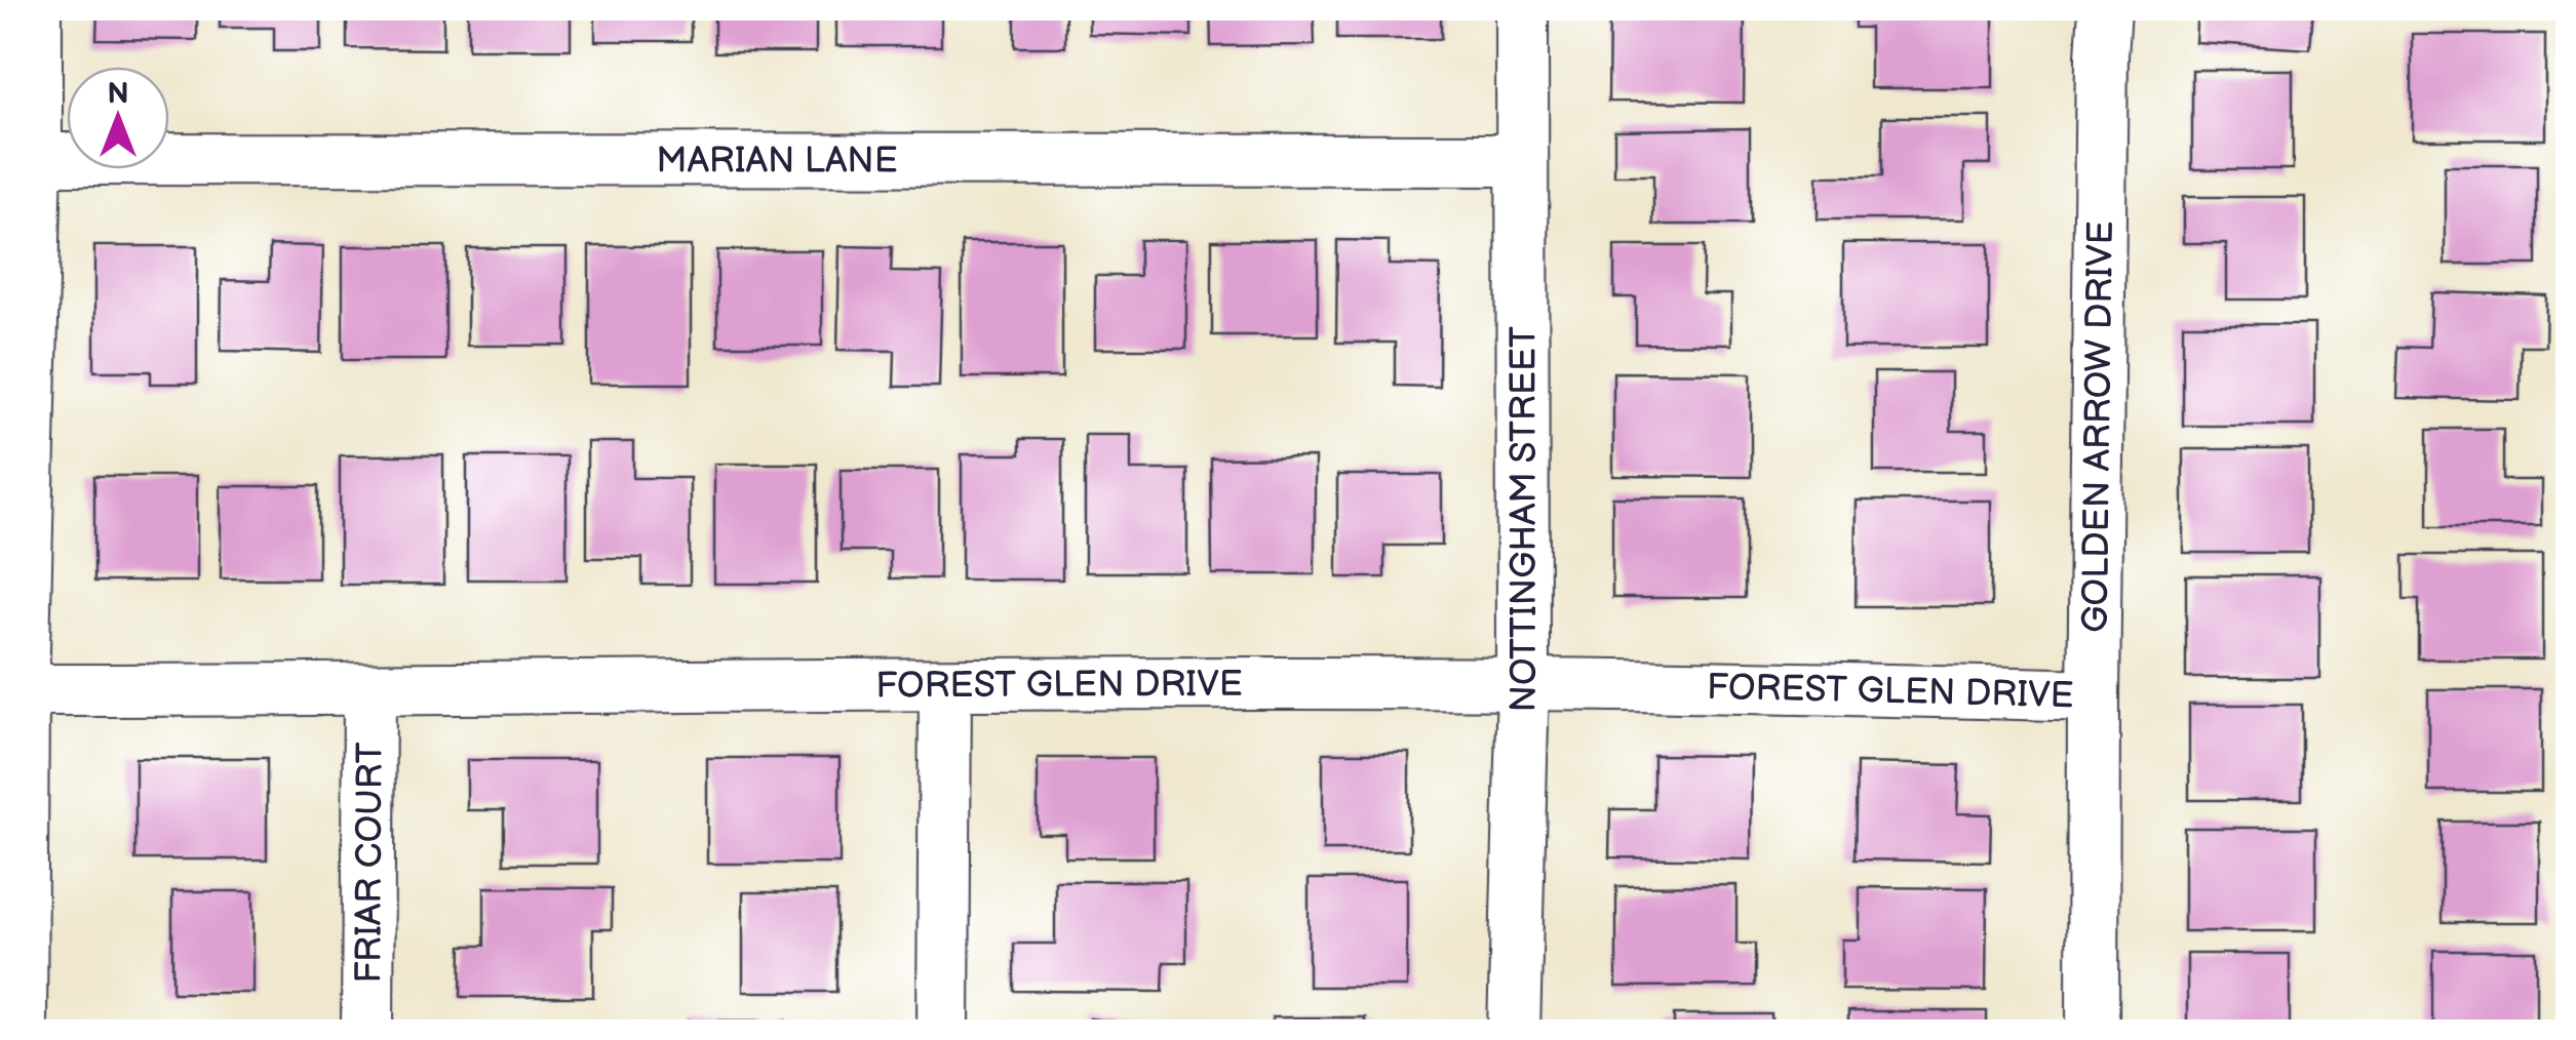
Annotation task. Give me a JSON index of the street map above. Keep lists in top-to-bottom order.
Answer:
{
  "streets": {
    "street": [
      "MARIAN LANE",
      "GOLDEN ARROW DRIVE",
      "NOTTINGHAM STREET",
      "FOREST GLEN DRIVE",
      "FRIAR COURT"
    ]
  },
  "crossings": [
    ["MARIAN LANE", "NOTTINGHAM STREET"],
    ["GOLDEN ARROW DRIVE", "FOREST GLEN DRIVE"],
    ["NOTTINGHAM STREET", "FOREST GLEN DRIVE"],
    ["FOREST GLEN DRIVE", "FRIAR COURT"]
  ],
  "north": "top"
}
